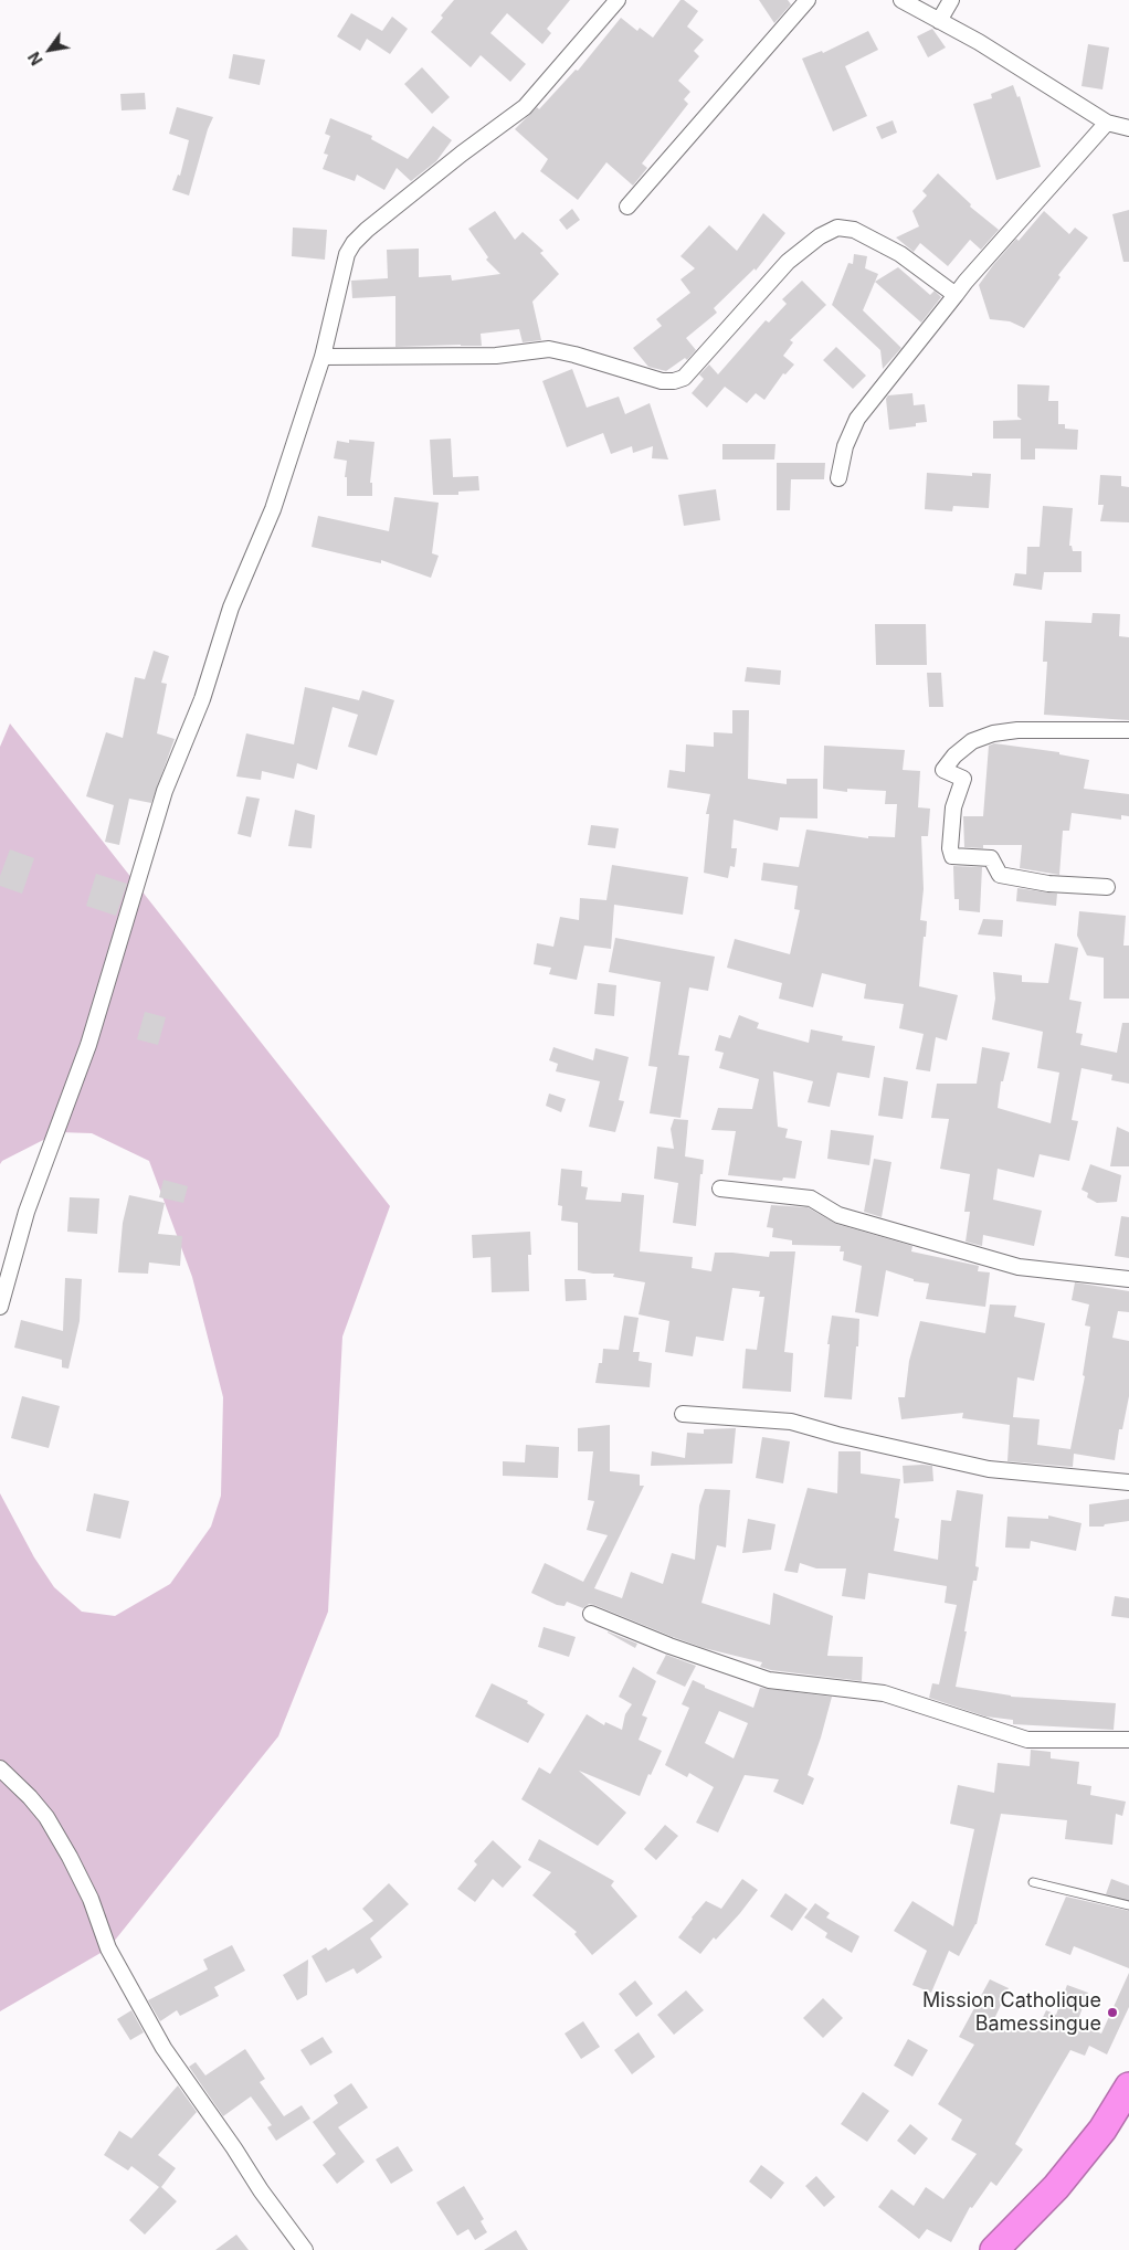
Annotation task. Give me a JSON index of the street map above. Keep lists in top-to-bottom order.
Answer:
{
  "places": ["Mission Catholique Bamessingue"],
  "north": "bottom left"
}
